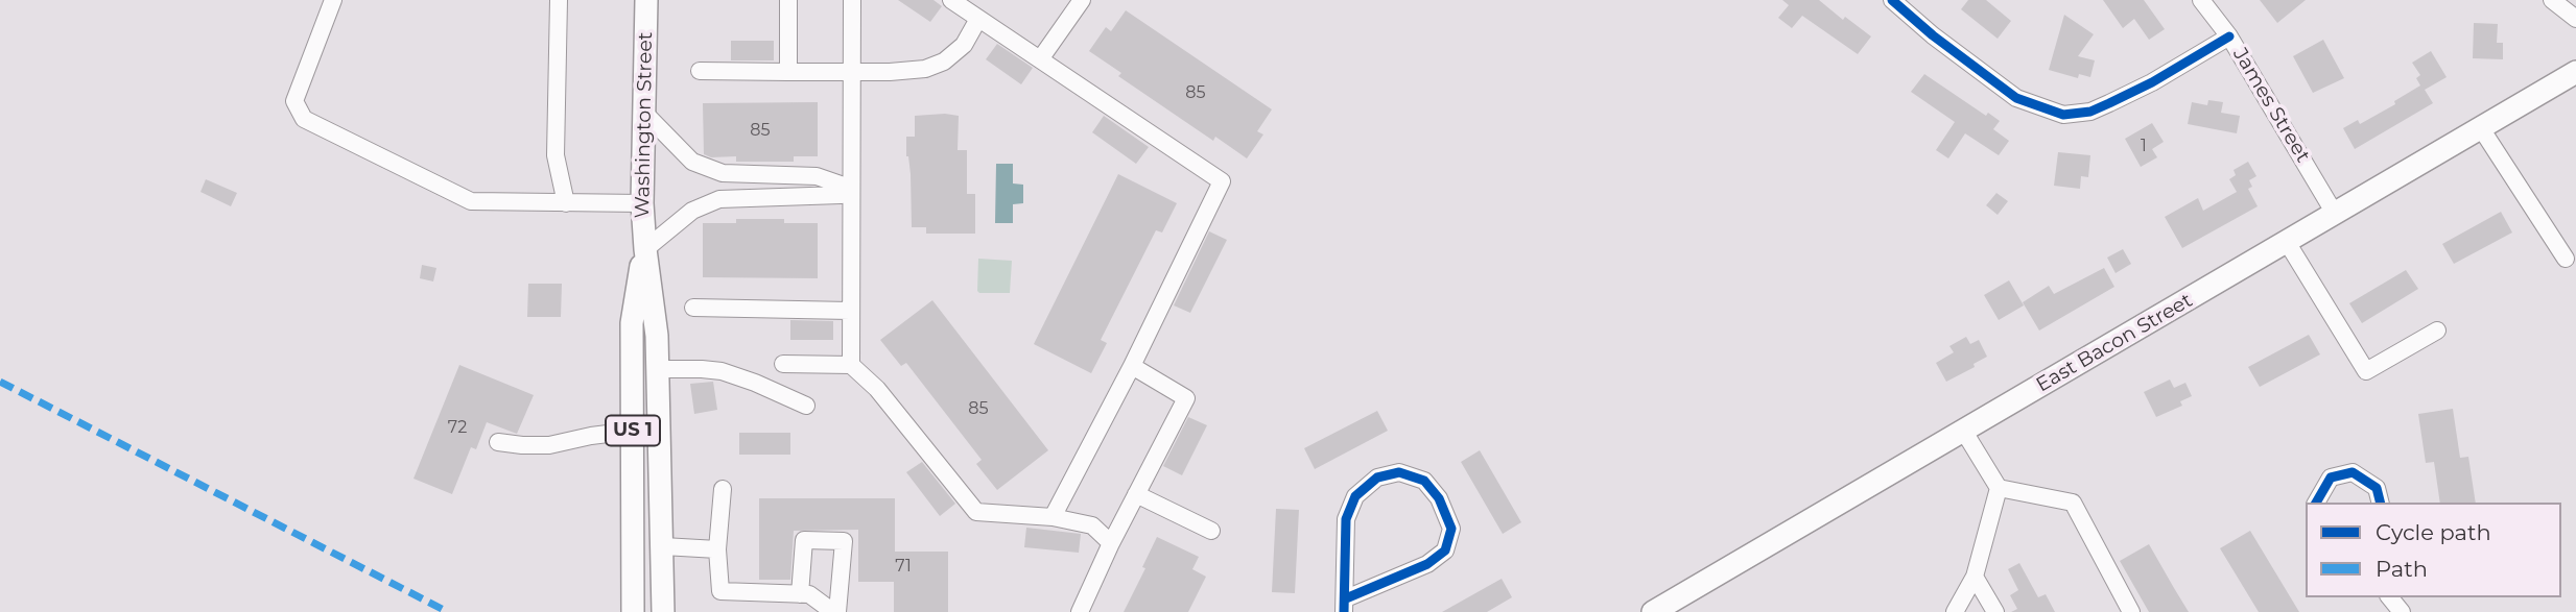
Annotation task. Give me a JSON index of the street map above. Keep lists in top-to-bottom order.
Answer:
{
  "streets": {
    "main road": ["Washington Street", "East Bacon Street", "US 1"],
    "street": ["James Street"]
  },
  "crossings": [
    ["James Street", "East Bacon Street"]
  ],
  "house_numbers": [
    "85",
    "85",
    "1",
    "85",
    "72",
    "71"
  ],
  "legend": ["Cycle path", "Path"]
}
